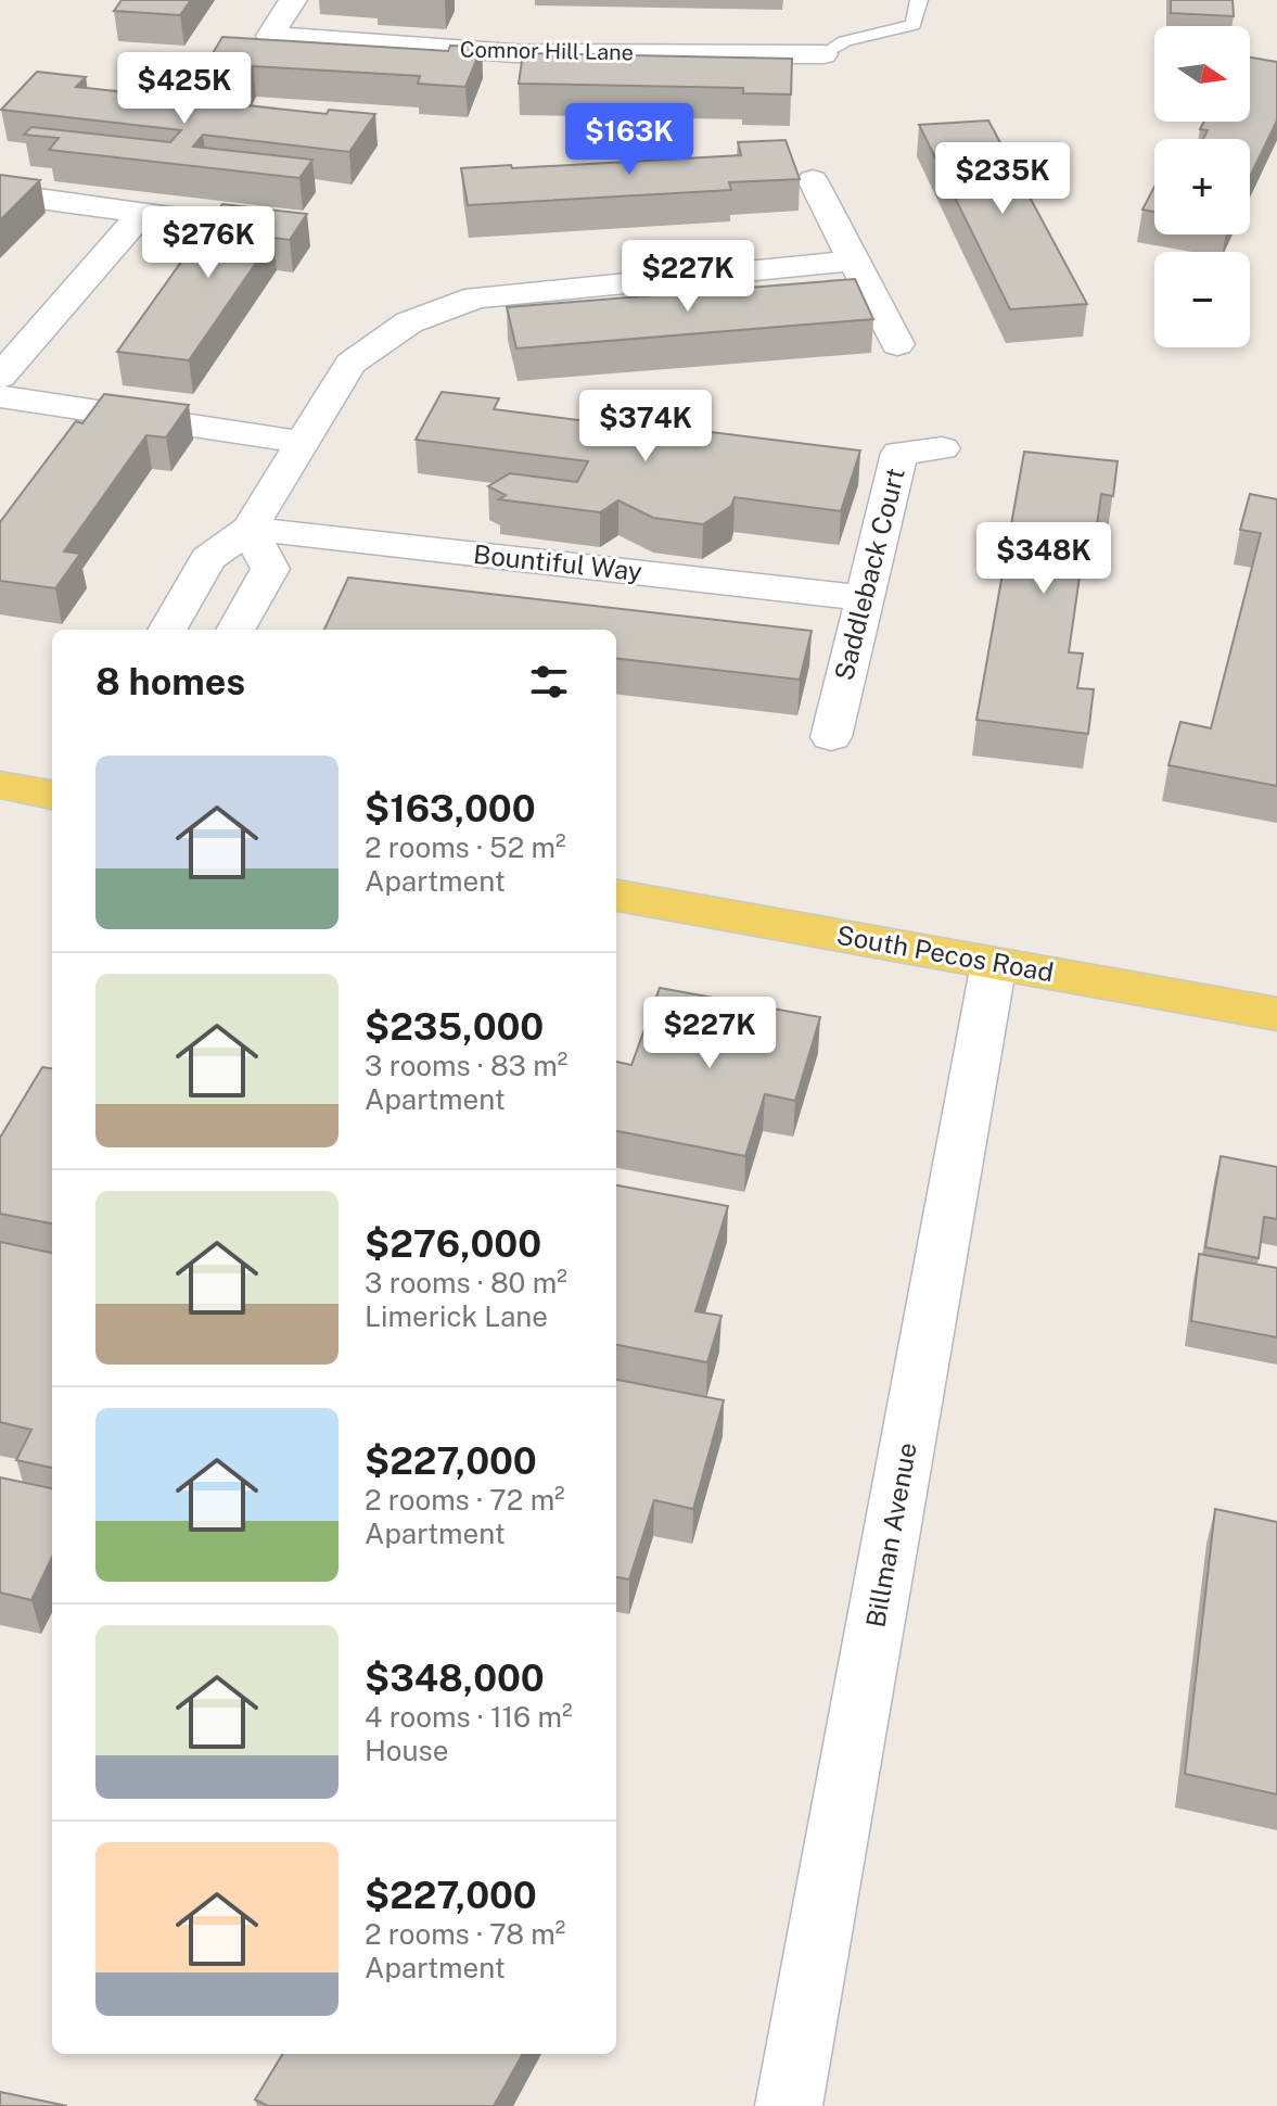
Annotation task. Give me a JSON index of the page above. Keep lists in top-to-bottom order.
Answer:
{
  "streets": {
    "main road": ["South Pecos Road"],
    "street": [
      "Comnor Hill Lane",
      "Bountiful Way",
      "Saddleback Court",
      "Billman Avenue"
    ]
  },
  "crossings": [
    ["Bountiful Way", "Saddleback Court"],
    ["South Pecos Road", "Billman Avenue"]
  ],
  "north": "right",
  "page": {
    "map_buttons": ["+", "−"],
    "price": [
      "$425K",
      "$163K",
      "$235K",
      "$276K",
      "$227K",
      "$374K",
      "$348K",
      "$227K"
    ],
    "heading": "8 homes",
    "list": [
      {
        "name": "$163,000",
        "note": "2 rooms · 52 m² · Apartment"
      },
      {
        "name": "$235,000",
        "note": "3 rooms · 83 m² · Apartment"
      },
      {
        "name": "$276,000",
        "note": "3 rooms · 80 m² · Limerick Lane"
      },
      {
        "name": "$227,000",
        "note": "2 rooms · 72 m² · Apartment"
      },
      {
        "name": "$348,000",
        "note": "4 rooms · 116 m² · House"
      },
      {
        "name": "$227,000",
        "note": "2 rooms · 78 m² · Apartment"
      }
    ]
  }
}
